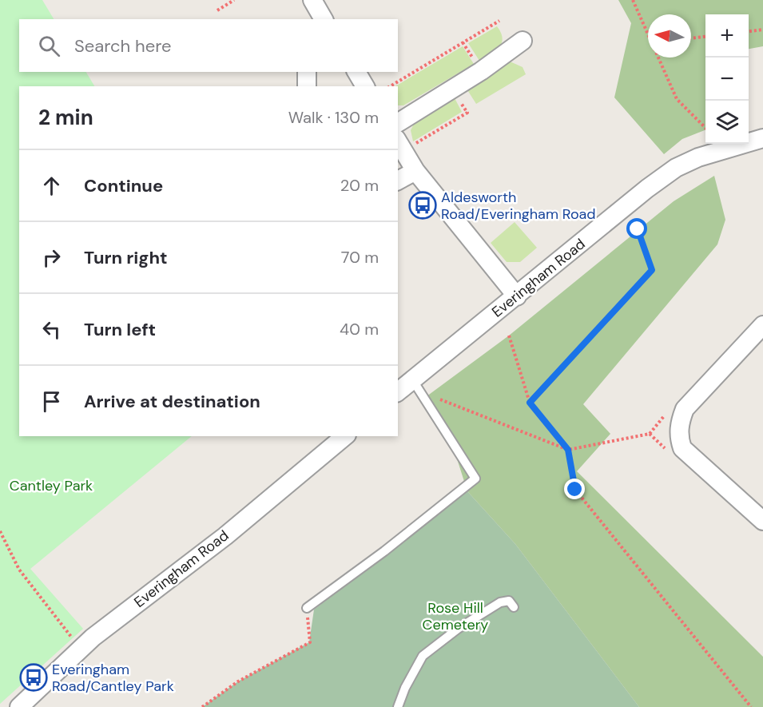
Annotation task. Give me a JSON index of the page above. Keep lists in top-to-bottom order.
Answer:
{
  "streets": {
    "street": ["Everingham Road"]
  },
  "parks": ["Cantley Park", "Rose Hill Cemetery"],
  "places": {
    "bus stop": ["Aldesworth Road/Everingham Road", "Everingham Road/Cantley Park"]
  },
  "north": "left",
  "page": {
    "map_buttons": ["+", "−"],
    "search": "Search here",
    "heading": ["2 min", "Walk · 130 m"],
    "list": [
      ["Continue", "20 m"],
      ["Turn right", "70 m"],
      ["Turn left", "40 m"],
      "Arrive at destination"
    ]
  }
}
